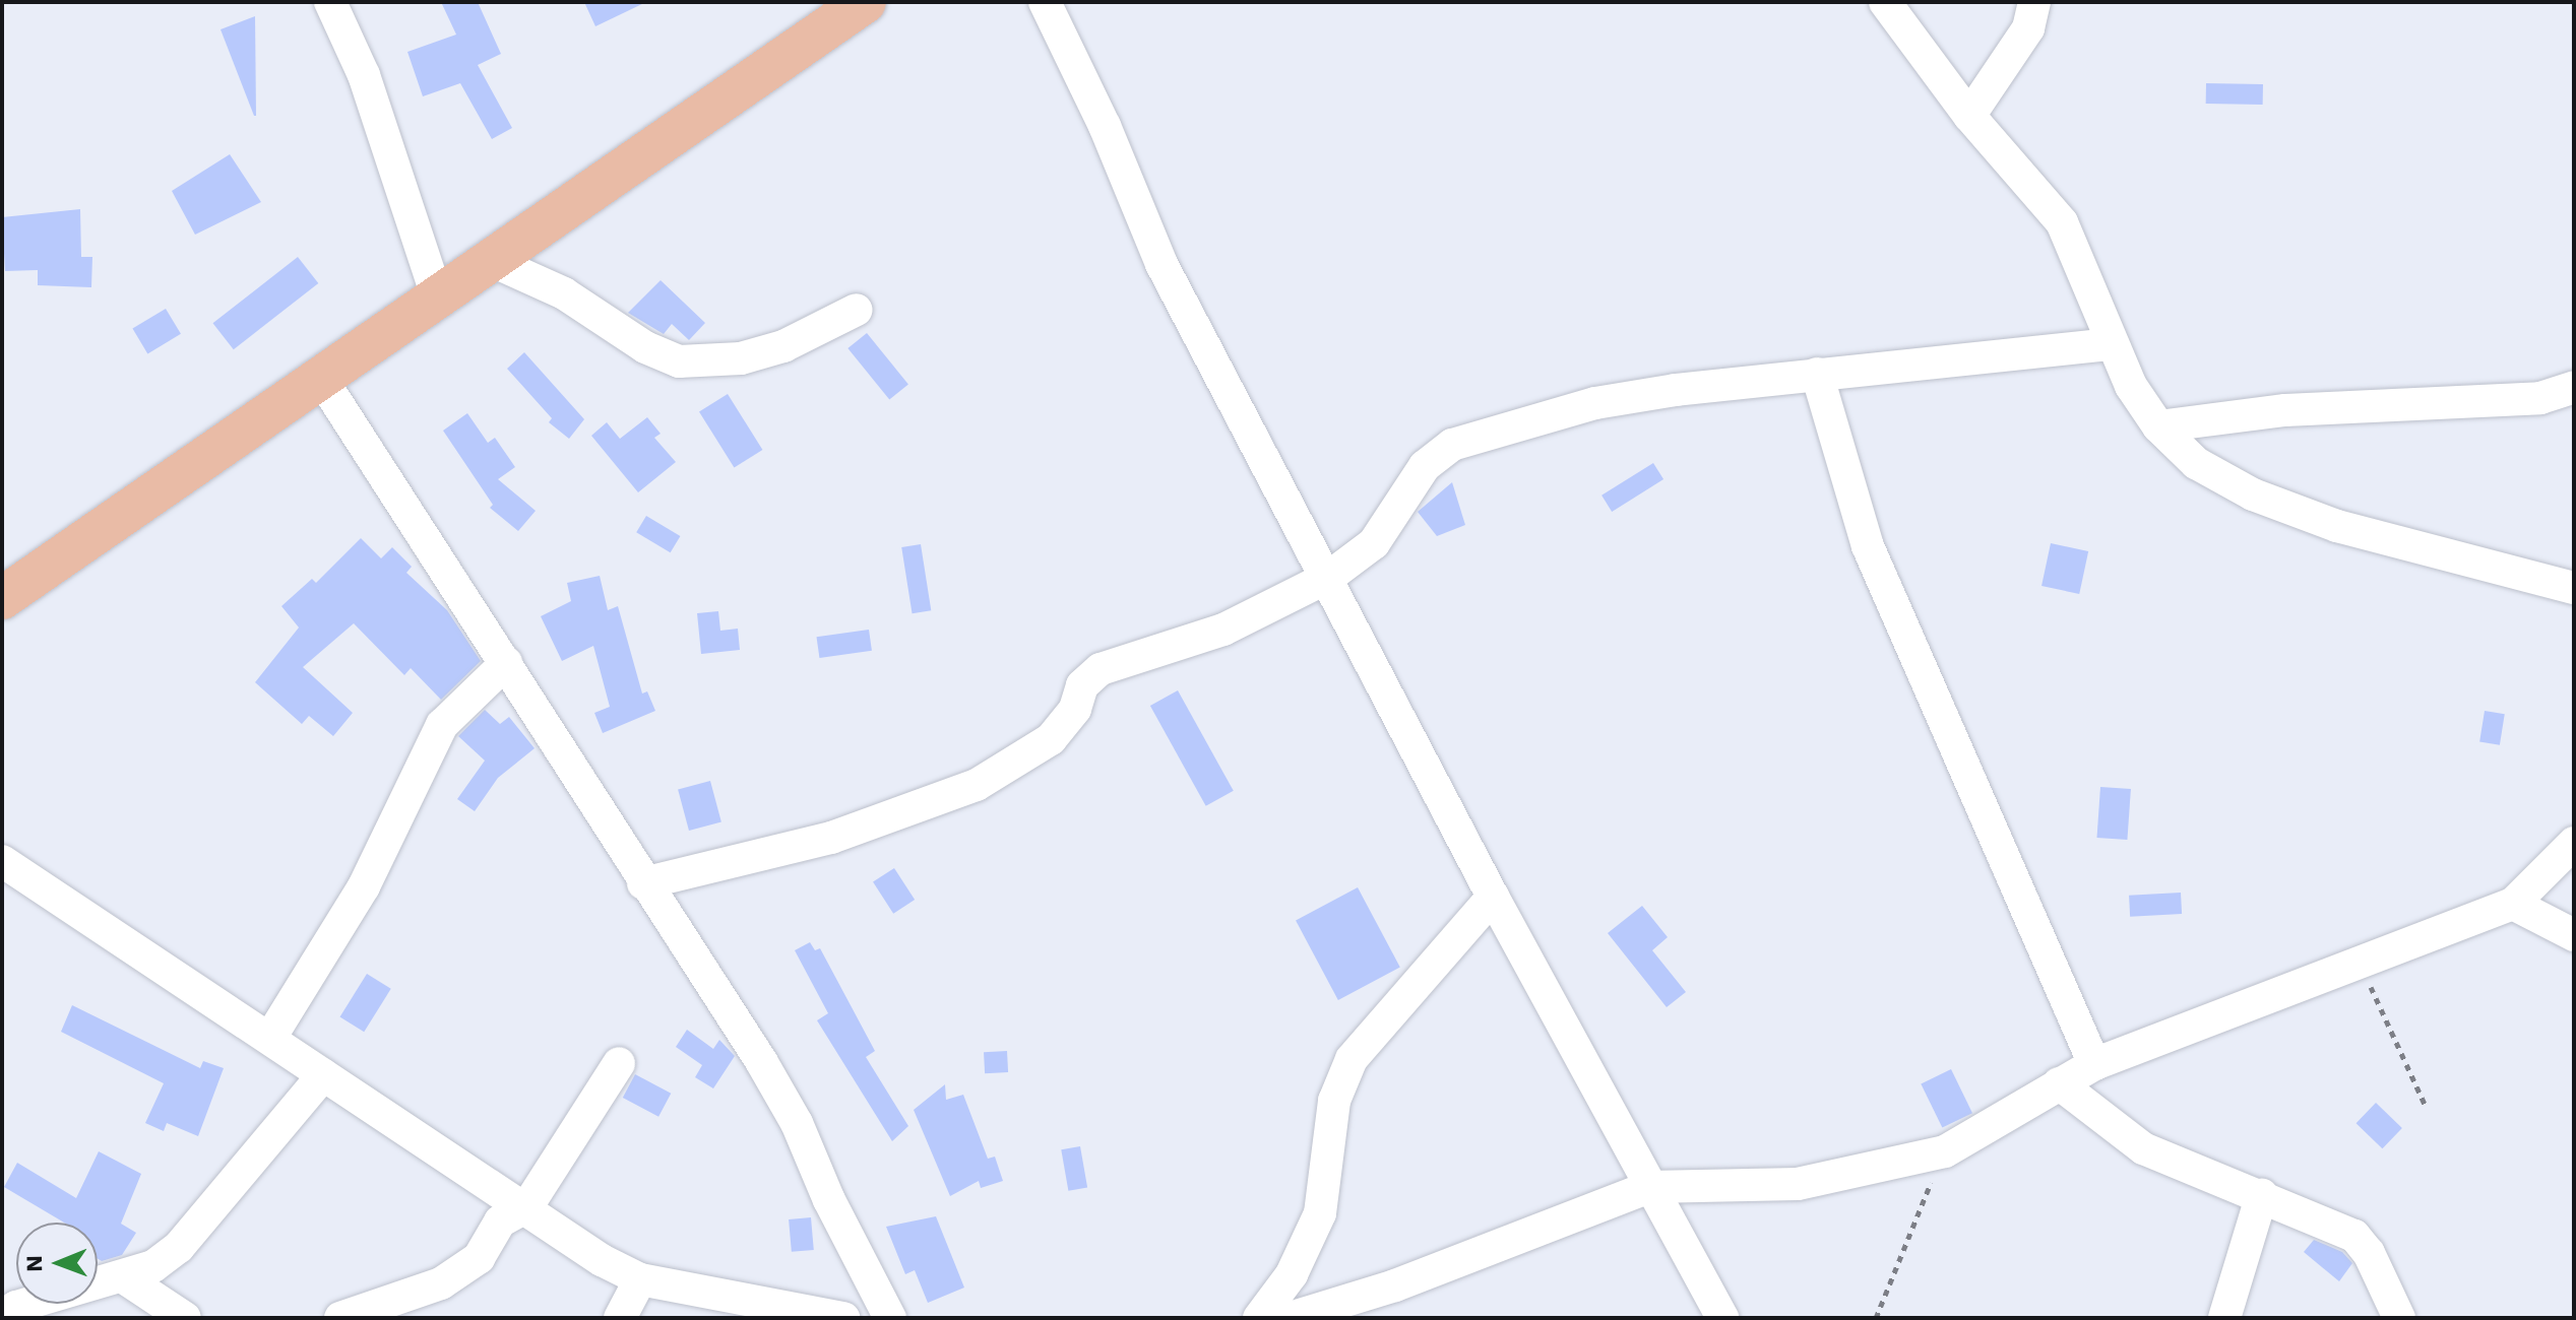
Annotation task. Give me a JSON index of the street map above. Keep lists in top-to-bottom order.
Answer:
{
  "north": "left"
}
